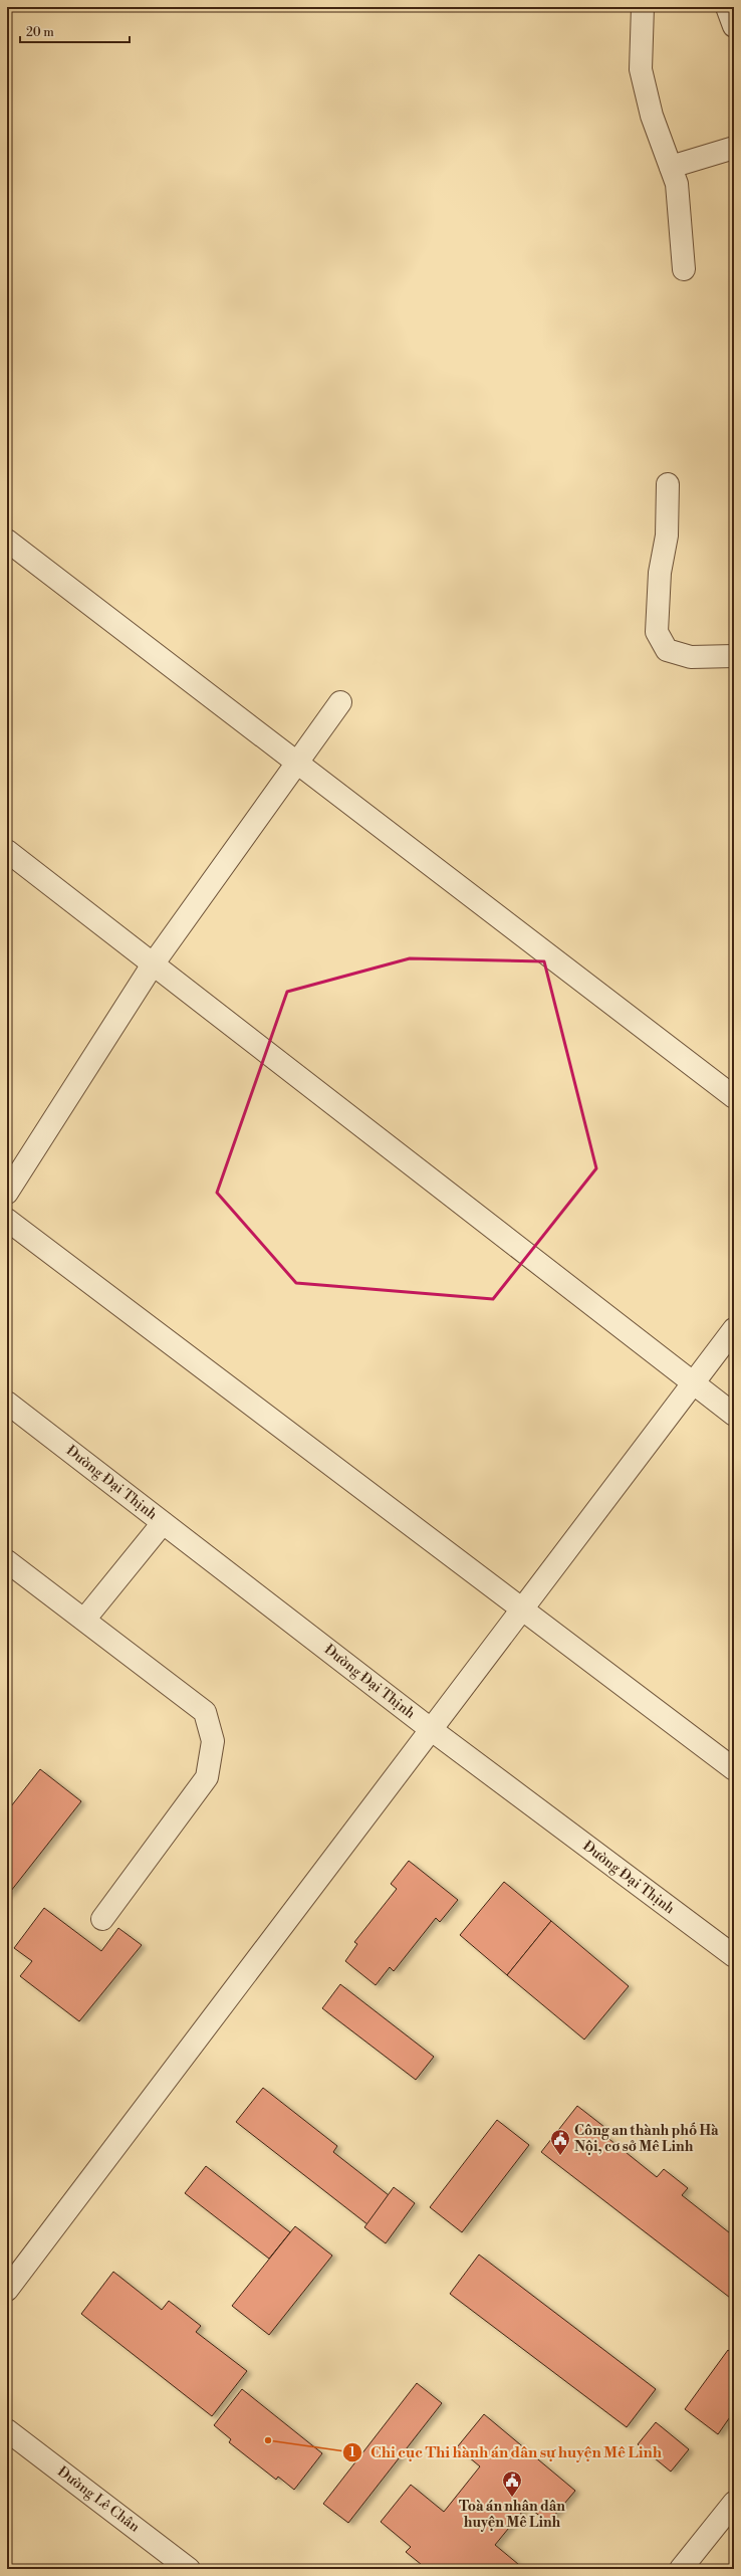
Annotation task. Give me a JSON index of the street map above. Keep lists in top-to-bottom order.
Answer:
{
  "streets": {
    "street": ["Đường Đại Thịnh", "Đường Lê Chân"]
  },
  "places": {
    "public building": ["Công an thành phố Hà Nội, cơ sở Mê Linh", "Toà án nhân dân huyện Mê Linh"],
    "other": ["Chi cục Thi hành án dân sự huyện Mê Linh"]
  },
  "scale_bar": "20 m"
}
